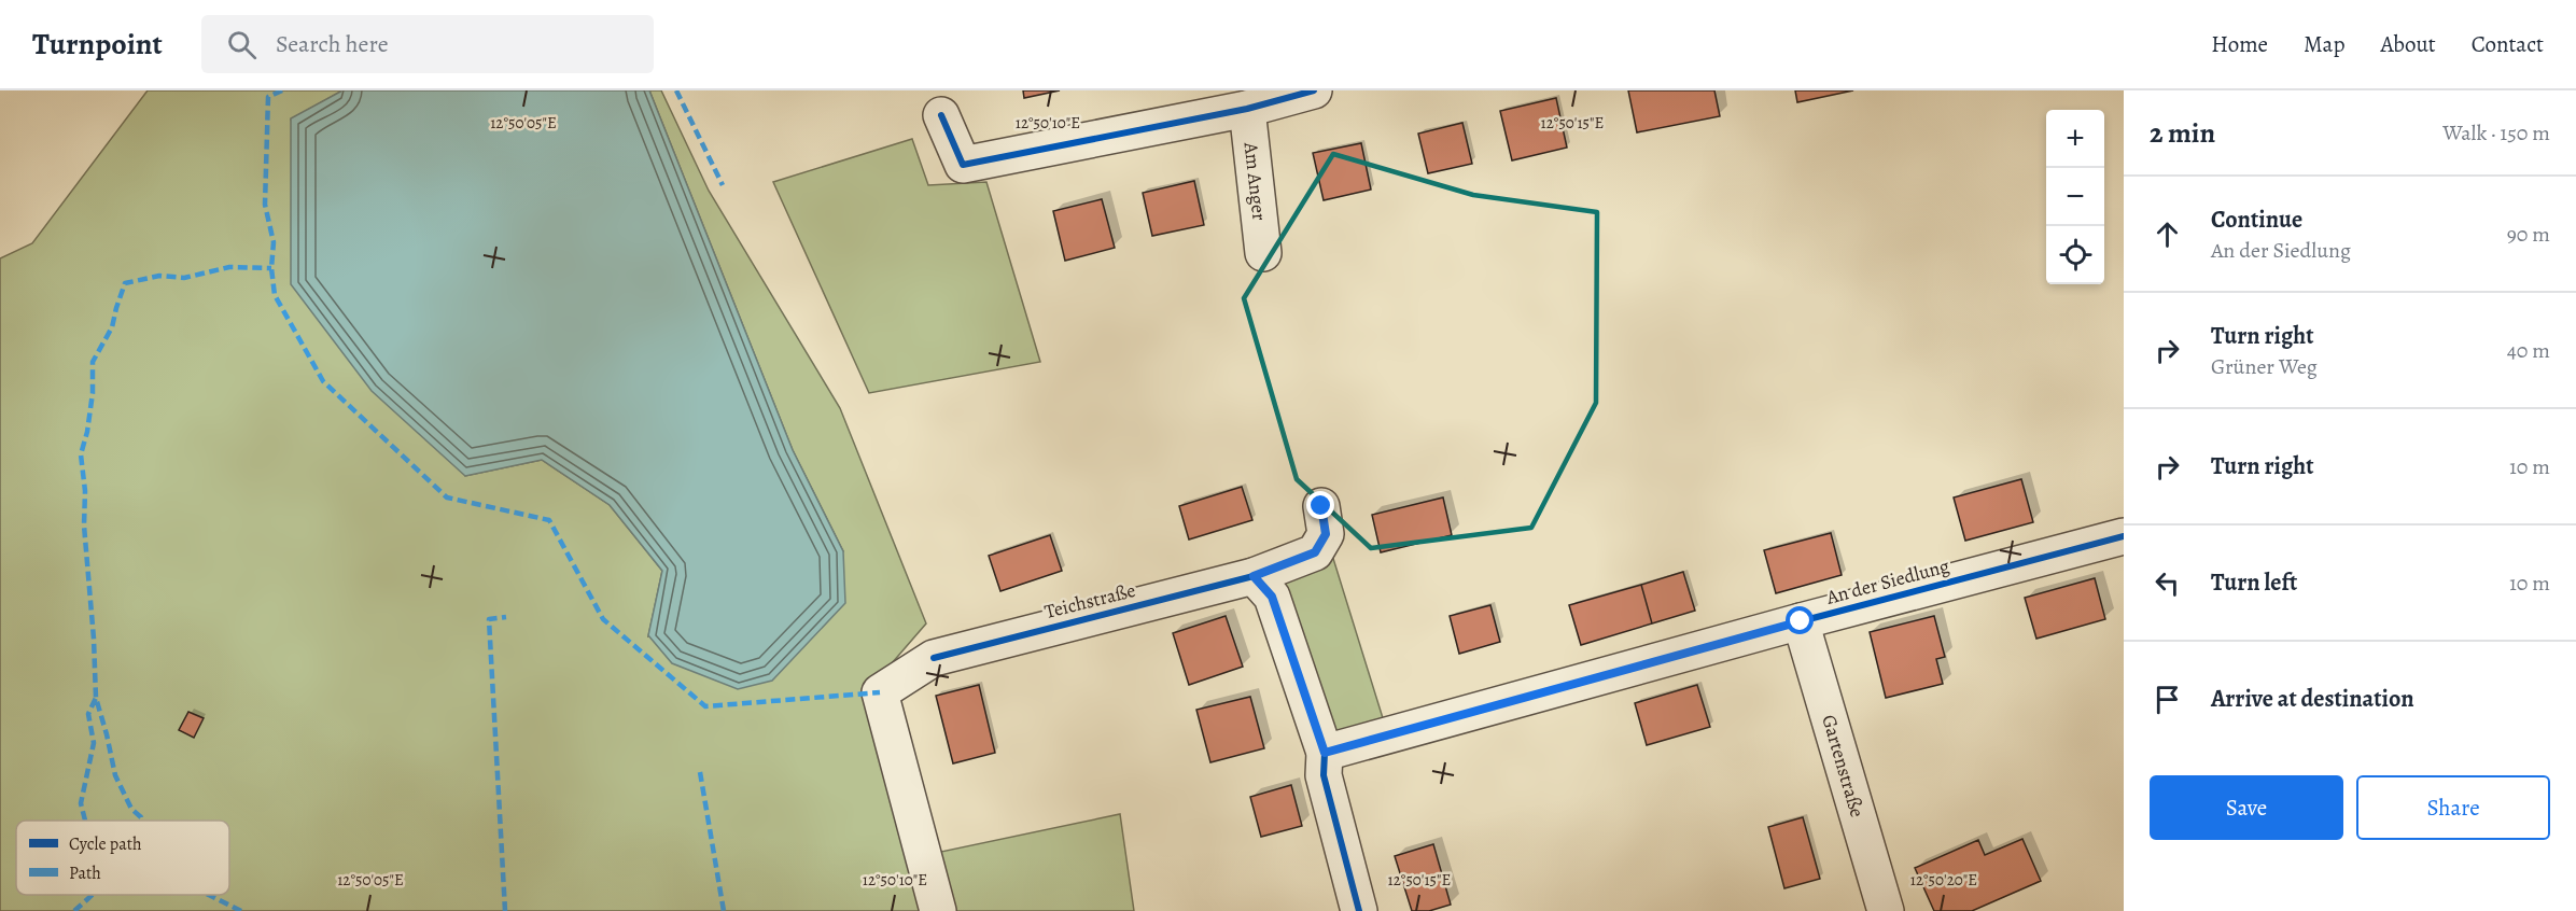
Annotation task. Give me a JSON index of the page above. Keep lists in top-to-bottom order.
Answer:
{
  "streets": {
    "street": [
      "Am Anger",
      "An der Siedlung",
      "Teichstraße",
      "Gartenstraße"
    ]
  },
  "crossings": [
    ["An der Siedlung", "Gartenstraße"]
  ],
  "legend": ["Cycle path", "Path"],
  "page": {
    "header": "Turnpoint",
    "search": "Search here",
    "nav": [
      "Home",
      "Map",
      "About",
      "Contact"
    ],
    "heading": ["2 min", "Walk · 150 m"],
    "map_buttons": ["+", "−"],
    "list": [
      ["Continue", "An der Siedlung", "90 m"],
      ["Turn right", "Grüner Weg", "40 m"],
      ["Turn right", "10 m"],
      ["Turn left", "10 m"],
      "Arrive at destination"
    ],
    "buttons": ["Save", "Share"]
  },
  "coordinates": [
    "12°50'05\"E",
    "12°50'10\"E",
    "12°50'15\"E",
    "12°50'20\"E"
  ]
}
